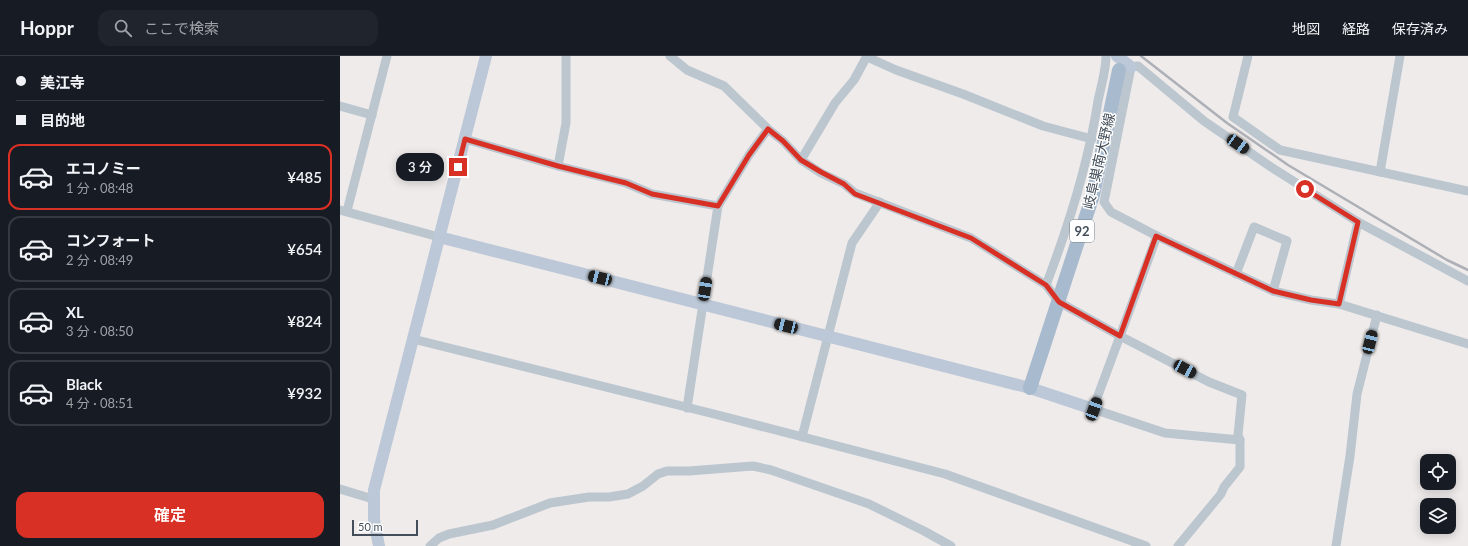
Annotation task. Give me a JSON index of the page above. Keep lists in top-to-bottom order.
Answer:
{
  "streets": {
    "main road": ["岐阜巣南大野線", "92"]
  },
  "scale_bar": "50 m",
  "page": {
    "header": "Hoppr",
    "search": "ここで検索",
    "nav": ["地図", "経路", "保存済み"],
    "banner": ["美江寺", "目的地"],
    "list": [
      {
        "name": "エコノミー",
        "note": "1 分 · 08:48",
        "value": "¥485"
      },
      {
        "name": "コンフォート",
        "note": "2 分 · 08:49",
        "value": "¥654"
      },
      {
        "name": "XL",
        "note": "3 分 · 08:50",
        "value": "¥824"
      },
      {
        "name": "Black",
        "note": "4 分 · 08:51",
        "value": "¥932"
      }
    ],
    "bubble": "3 分",
    "buttons": "確定",
    "scale": "50 m"
  }
}
